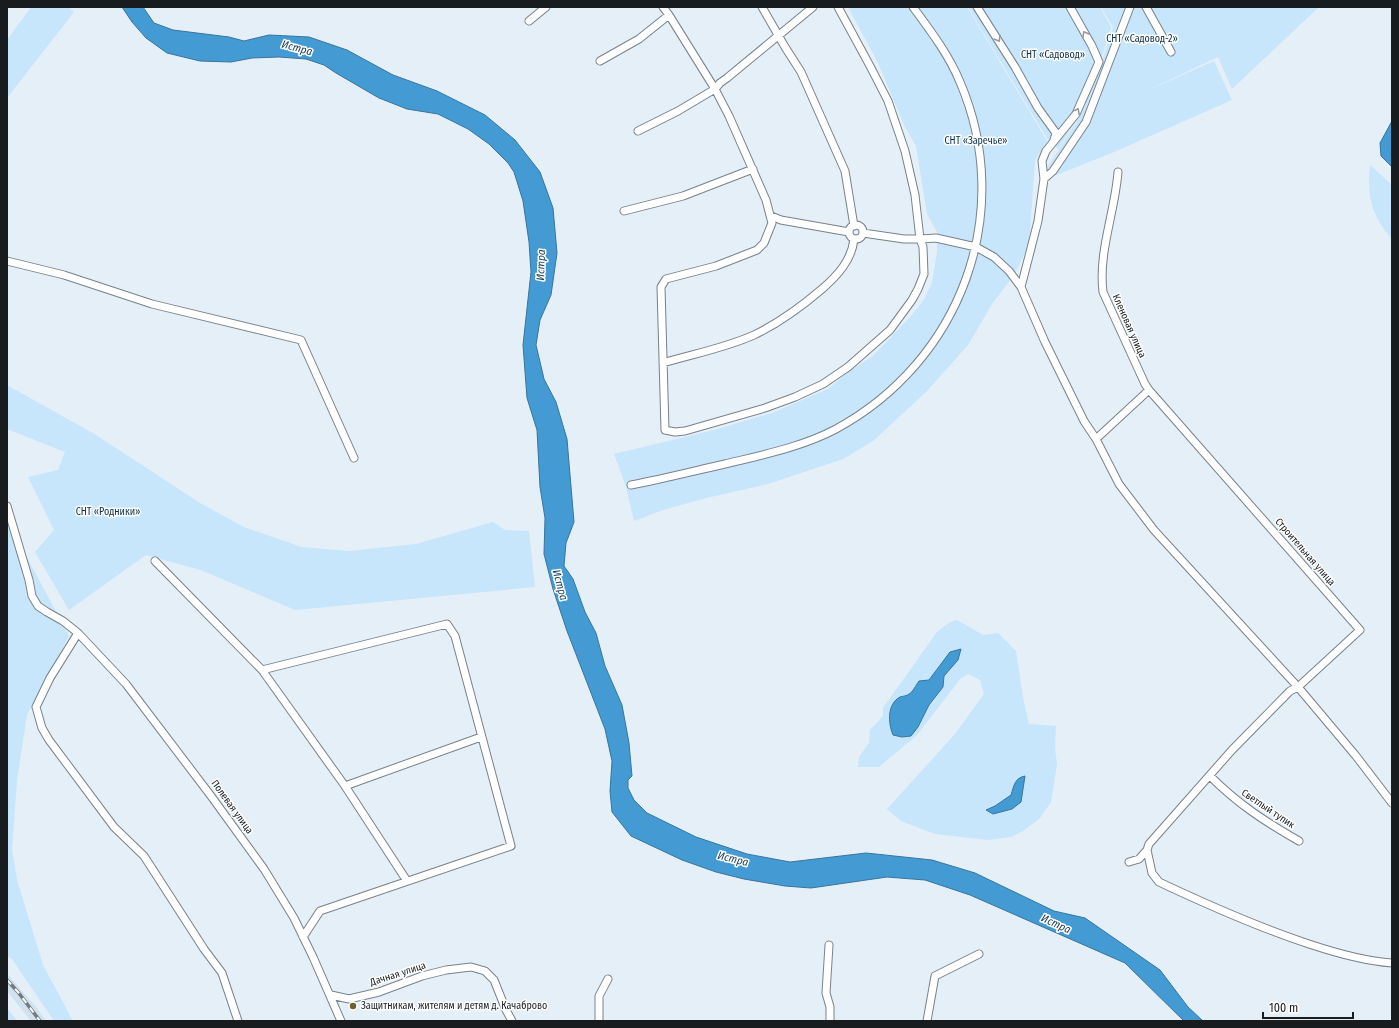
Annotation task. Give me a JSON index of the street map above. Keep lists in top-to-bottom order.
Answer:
{
  "streets": {
    "street": [
      "Кленовая улица",
      "Строительная улица",
      "Полевая улица",
      "Светлый тупик",
      "Дачная улица"
    ]
  },
  "crossings": [
    ["Кленовая улица", "Строительная улица"],
    ["Полевая улица", "Дачная улица"]
  ],
  "water": ["Истра"],
  "parks": [
    "СНТ «Садовод-2»",
    "СНТ «Садовод»",
    "СНТ «Заречье»",
    "СНТ «Родники»"
  ],
  "places": ["Защитникам, жителям и детям д. Качаброво"],
  "scale_bar": "100 m"
}
